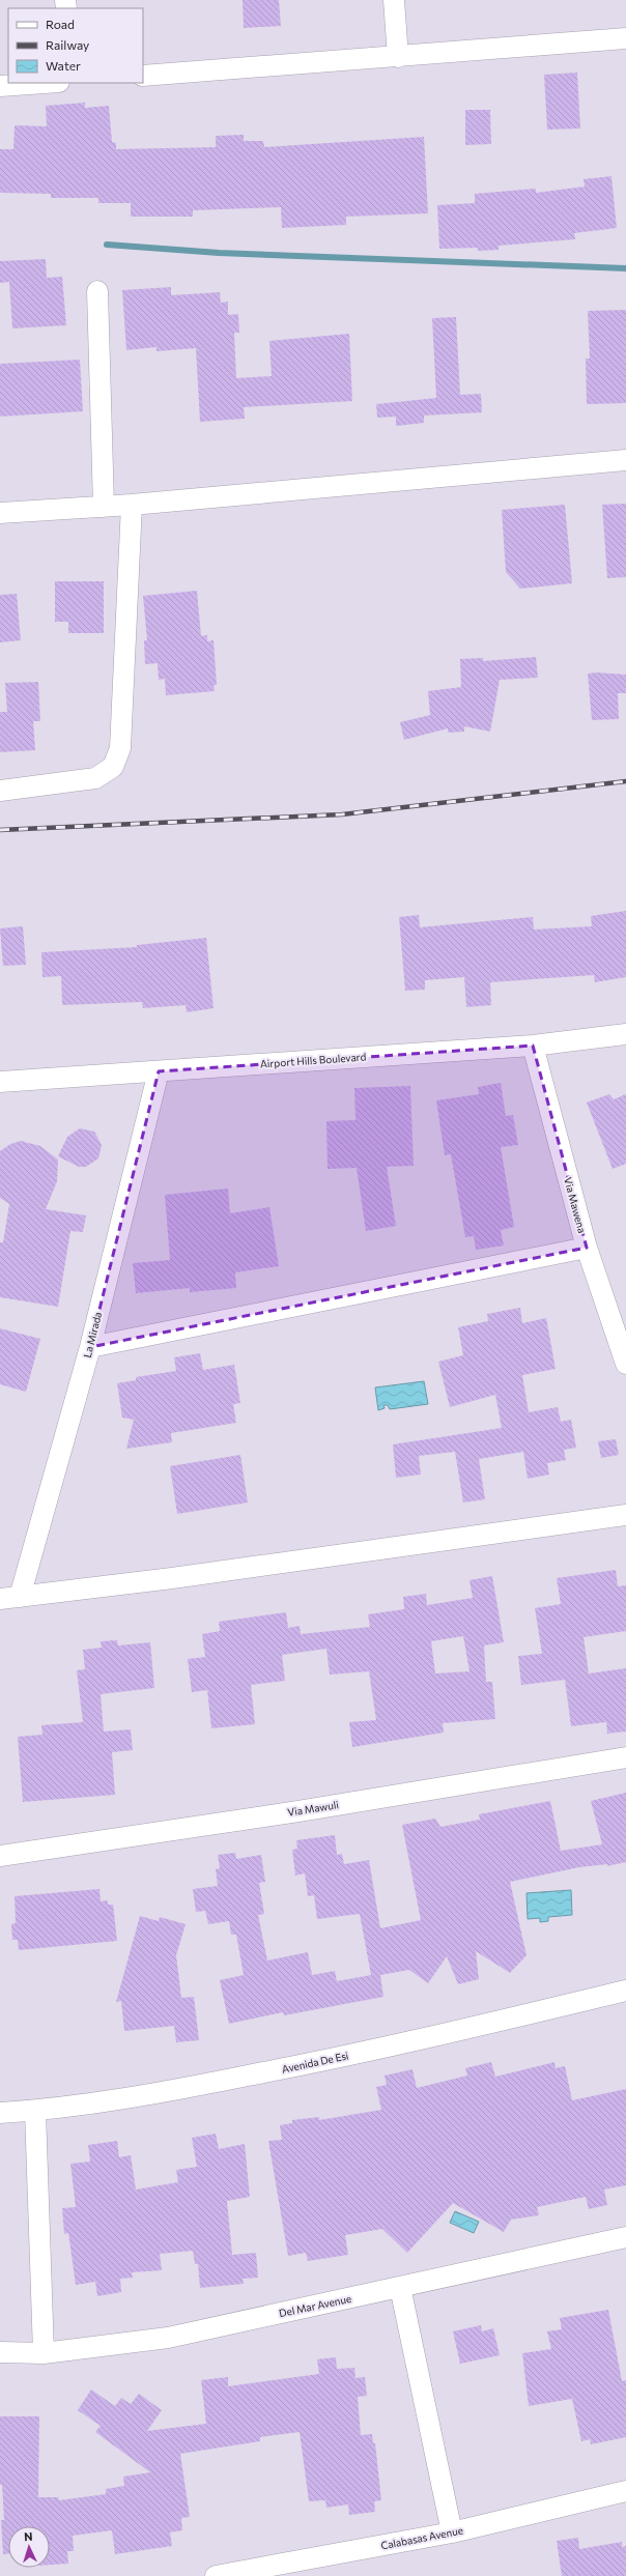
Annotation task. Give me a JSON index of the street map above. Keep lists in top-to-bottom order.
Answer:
{
  "streets": {
    "street": [
      "Airport Hills Boulevard",
      "Via Mawena",
      "La Mirada",
      "Via Mawuli",
      "Avenida De Esi",
      "Del Mar Avenue",
      "Calabasas Avenue"
    ]
  },
  "crossings": [
    ["Airport Hills Boulevard", "Via Mawena"],
    ["Airport Hills Boulevard", "La Mirada"]
  ],
  "legend": ["Road", "Railway", "Water"],
  "north": "top"
}
